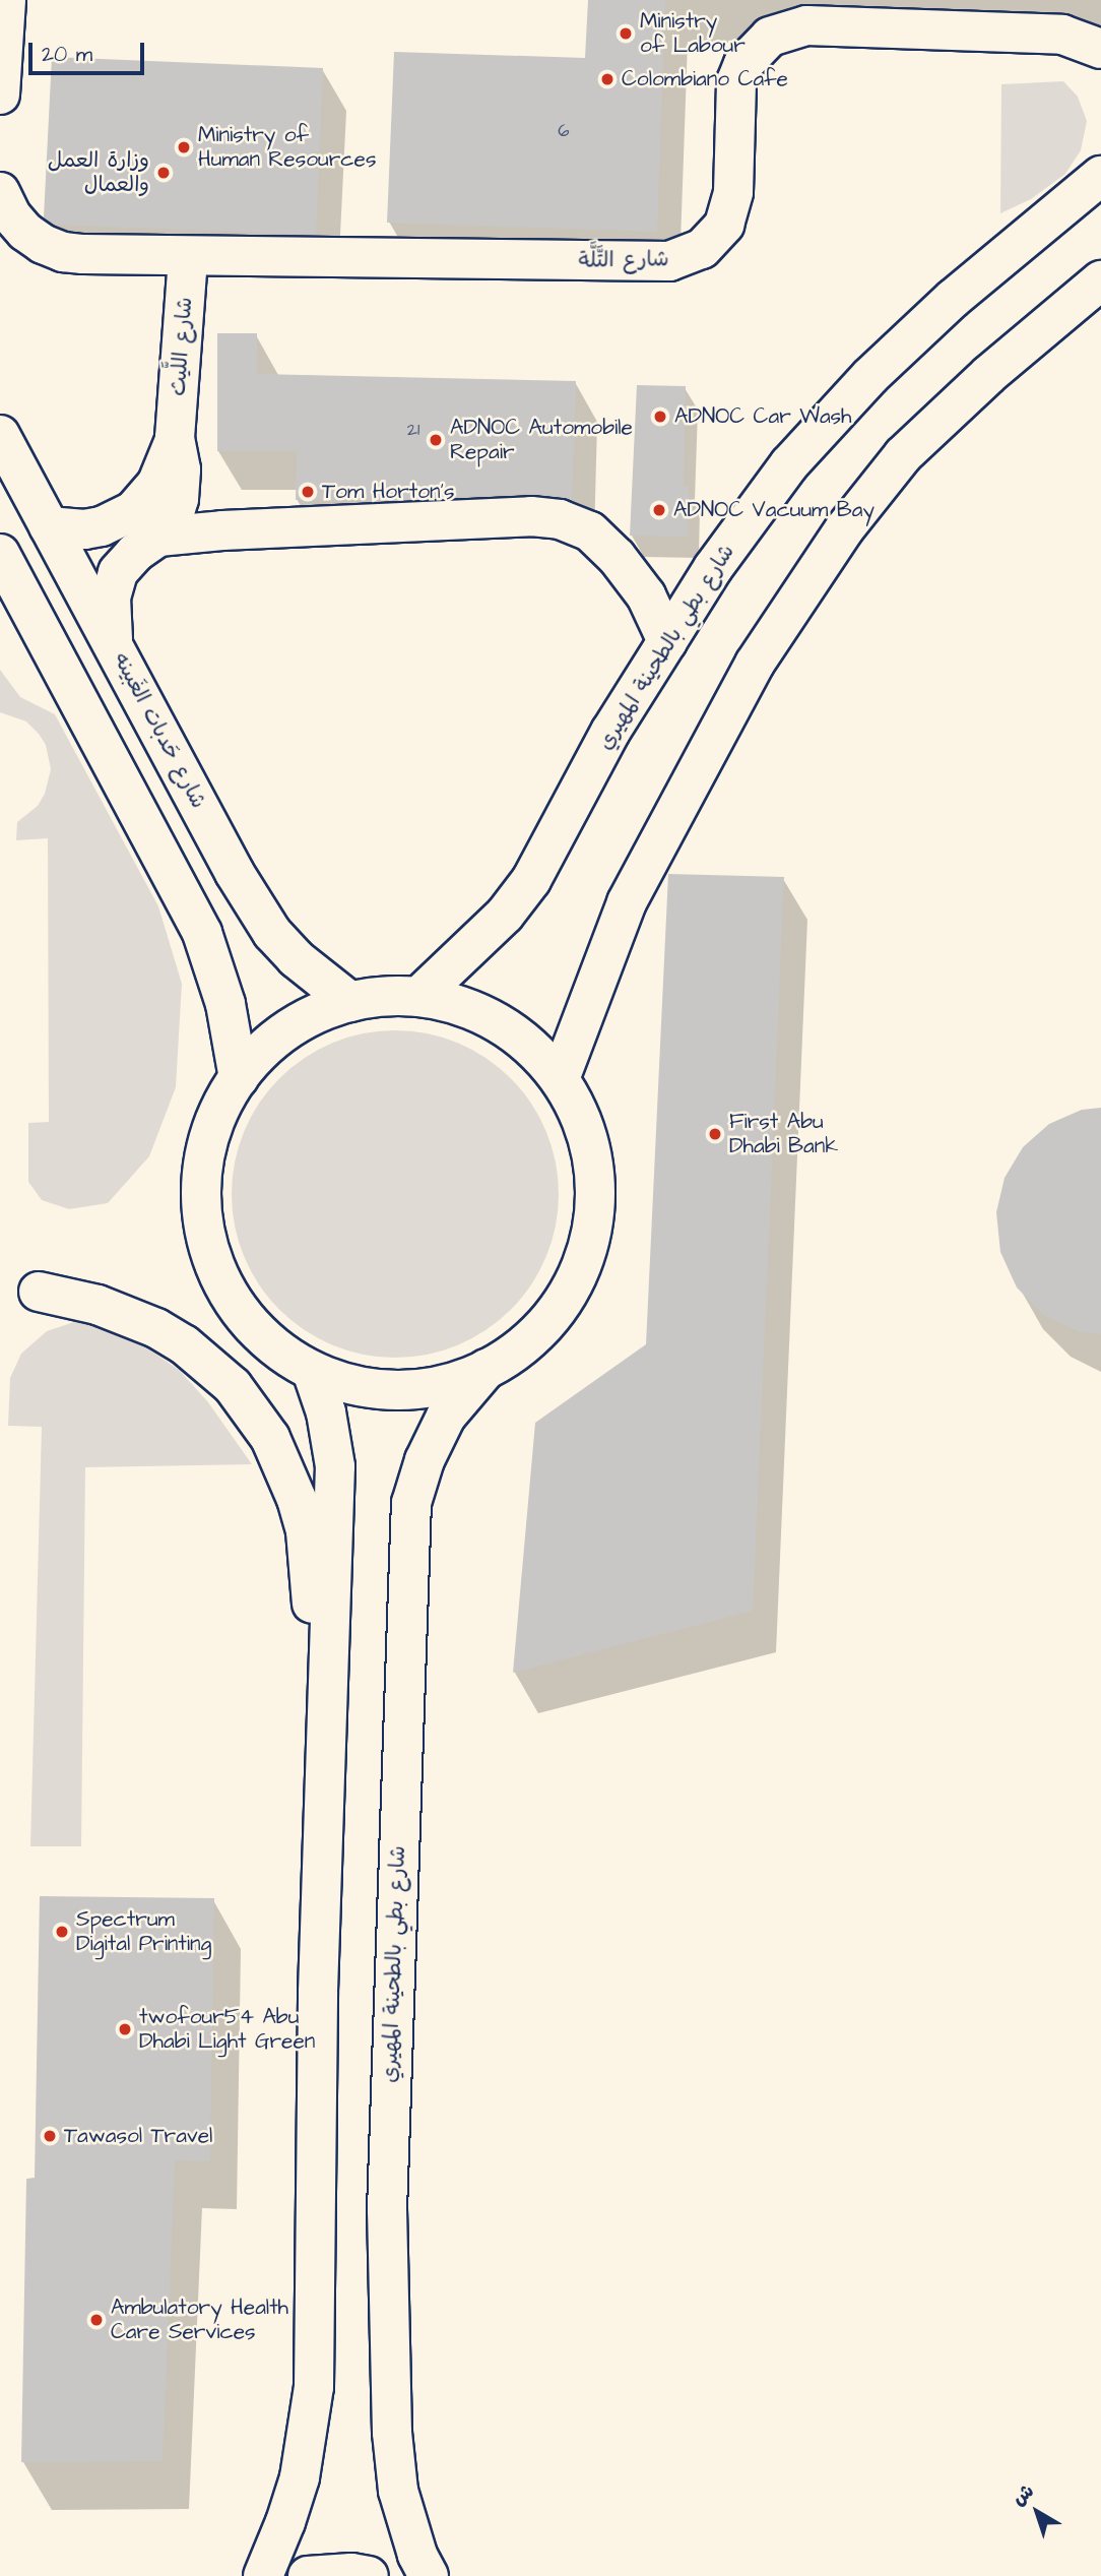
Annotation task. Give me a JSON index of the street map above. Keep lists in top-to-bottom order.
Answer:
{
  "streets": {
    "street": [
      "شارع التَّلَّة",
      "شارع اللَّيث",
      "شارع بطي بالطحينة المهيري",
      "شارع حَدبات الغَبينه"
    ]
  },
  "crossings": [
    ["شارع التَّلَّة", "شارع اللَّيث"],
    ["شارع اللَّيث", "شارع حَدبات الغَبينه"]
  ],
  "places": [
    "Ministry of Labour",
    "Colombiano Cafe",
    "Ministry of Human Resources",
    "وزارة العمل والعمال",
    "ADNOC Car Wash",
    "ADNOC Automobile Repair",
    "Tom Horton's",
    "ADNOC Vacuum Bay",
    "First Abu Dhabi Bank",
    "Spectrum Digital Printing",
    "twofour54 Abu Dhabi Light Green",
    "Tawasol Travel",
    "Ambulatory Health Care Services"
  ],
  "house_numbers": ["6", "21"],
  "scale_bar": "20 m",
  "north": "top left"
}
